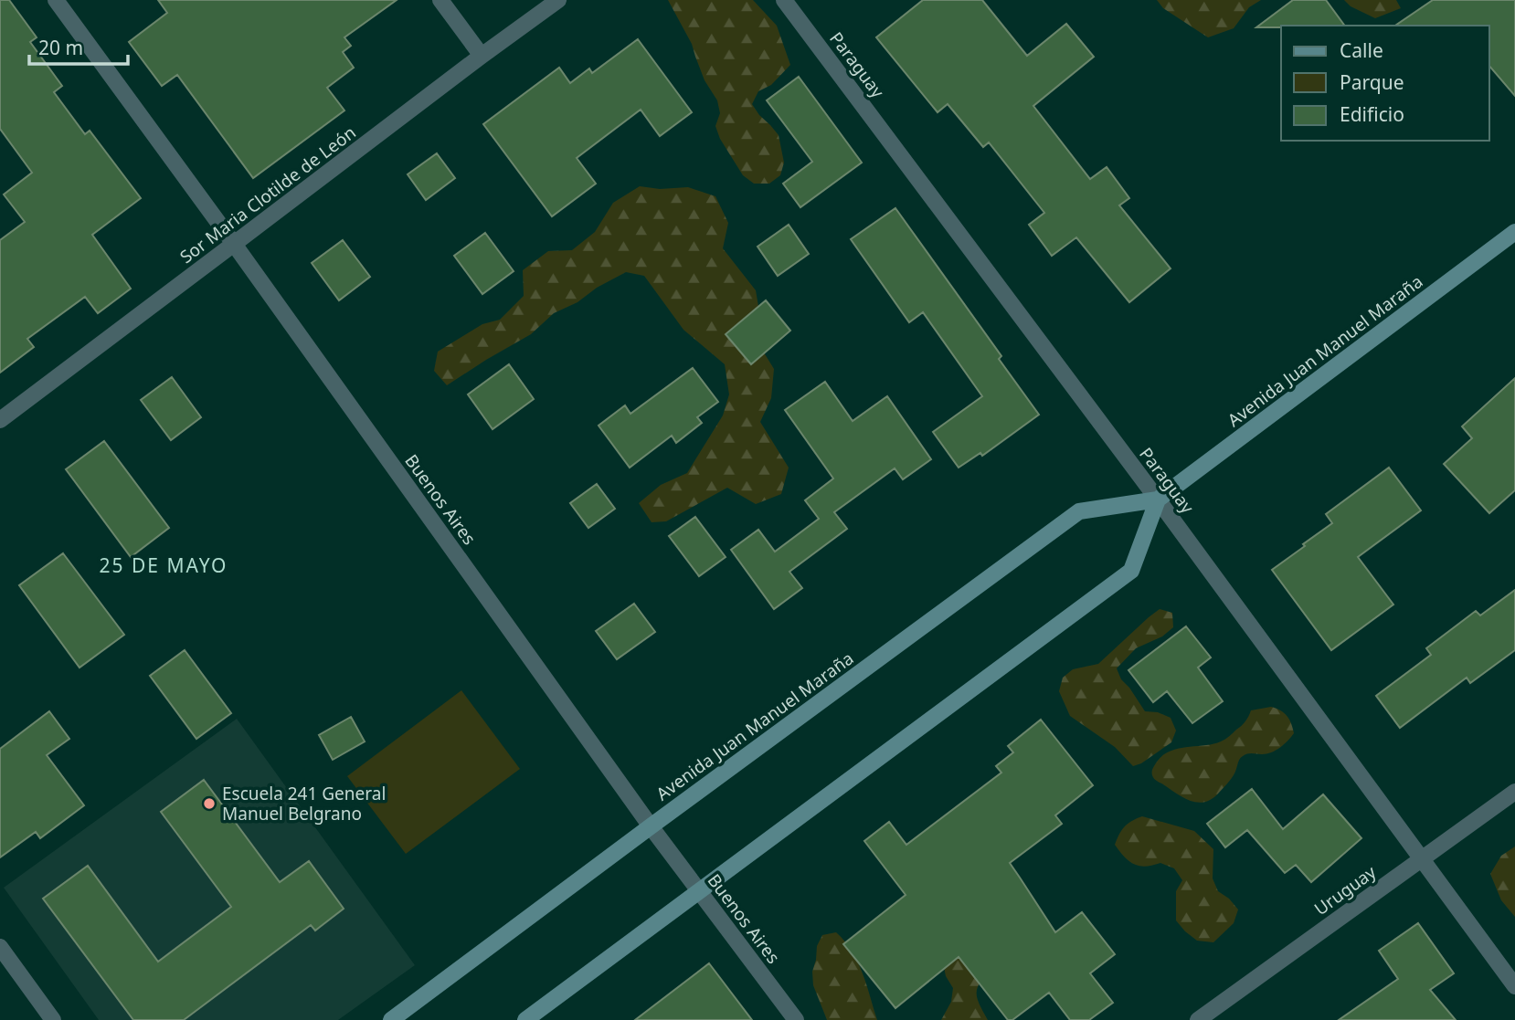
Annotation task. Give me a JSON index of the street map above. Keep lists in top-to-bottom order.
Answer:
{
  "streets": {
    "street": [
      "Paraguay",
      "Sor Maria Clotilde de León",
      "Avenida Juan Manuel Maraña",
      "Buenos Aires",
      "Uruguay"
    ]
  },
  "crossings": [
    ["Paraguay", "Avenida Juan Manuel Maraña"],
    ["Paraguay", "Uruguay"],
    ["Sor Maria Clotilde de León", "Buenos Aires"],
    ["Avenida Juan Manuel Maraña", "Buenos Aires"]
  ],
  "districts": ["25 DE MAYO"],
  "places": ["Escuela 241 General Manuel Belgrano"],
  "legend": ["Calle", "Parque", "Edificio"],
  "scale_bar": "20 m"
}
